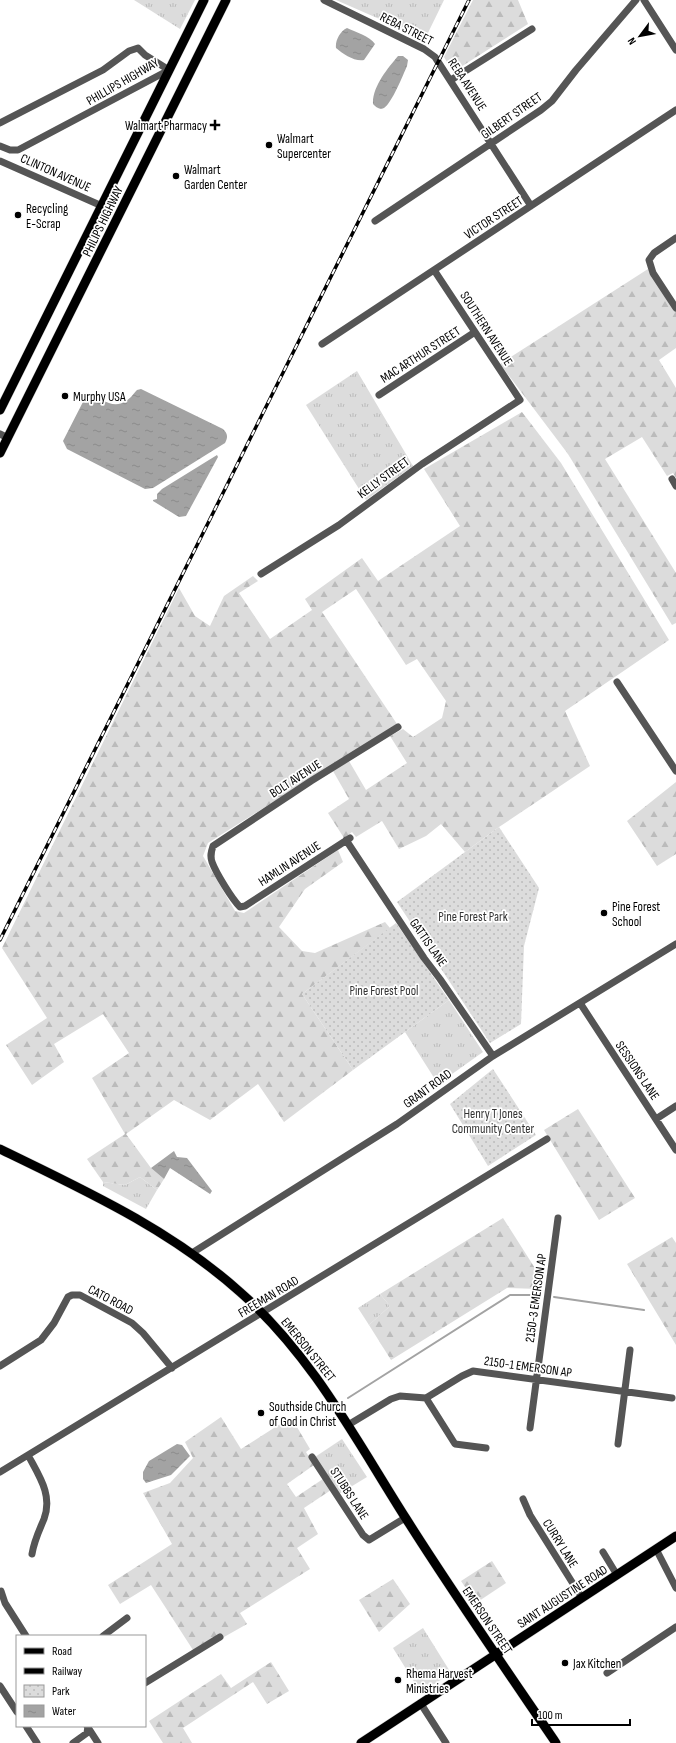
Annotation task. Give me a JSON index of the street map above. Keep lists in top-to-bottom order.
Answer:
{
  "streets": {
    "main road": ["PHILIPS HIGHWAY", "EMERSON STREET", "SAINT AUGUSTINE ROAD"],
    "street": [
      "REBA STREET",
      "PHILLIPS HIGHWAY",
      "REBA AVENUE",
      "GILBERT STREET",
      "CLINTON AVENUE",
      "VICTOR STREET",
      "SOUTHERN AVENUE",
      "MAC ARTHUR STREET",
      "KELLY STREET",
      "BOLT AVENUE",
      "HAMLIN AVENUE",
      "GATTIS LANE",
      "SESSIONS LANE",
      "GRANT ROAD",
      "FREEMAN ROAD",
      "2150-3 EMERSON AP",
      "CATO ROAD",
      "2150-1 EMERSON AP",
      "STUBBS LANE",
      "CURRY LANE"
    ]
  },
  "crossings": [
    ["REBA STREET", "REBA AVENUE"],
    ["PHILLIPS HIGHWAY", "PHILIPS HIGHWAY"],
    ["REBA AVENUE", "GILBERT STREET"],
    ["REBA AVENUE", "VICTOR STREET"],
    ["CLINTON AVENUE", "PHILIPS HIGHWAY"],
    ["VICTOR STREET", "SOUTHERN AVENUE"],
    ["SOUTHERN AVENUE", "MAC ARTHUR STREET"],
    ["SOUTHERN AVENUE", "KELLY STREET"],
    ["BOLT AVENUE", "HAMLIN AVENUE"],
    ["HAMLIN AVENUE", "GATTIS LANE"],
    ["GATTIS LANE", "GRANT ROAD"],
    ["SESSIONS LANE", "GRANT ROAD"],
    ["GRANT ROAD", "EMERSON STREET"],
    ["FREEMAN ROAD", "CATO ROAD"],
    ["FREEMAN ROAD", "EMERSON STREET"],
    ["2150-3 EMERSON AP", "2150-1 EMERSON AP"],
    ["EMERSON STREET", "STUBBS LANE"],
    ["EMERSON STREET", "SAINT AUGUSTINE ROAD"],
    ["CURRY LANE", "SAINT AUGUSTINE ROAD"]
  ],
  "parks": ["Pine Forest Park", "Pine Forest Pool", "Henry T Jones Community Center"],
  "places": {
    "health": ["Walmart Pharmacy"],
    "other": [
      "Walmart Supercenter",
      "Walmart Garden Center",
      "Recycling E-Scrap",
      "Murphy USA",
      "Pine Forest School",
      "Southside Church of God in Christ",
      "Jax Kitchen",
      "Rhema Harvest Ministries"
    ]
  },
  "legend": [
    "Road",
    "Railway",
    "Park",
    "Water"
  ],
  "scale_bar": "100 m",
  "north": "bottom left"
}
